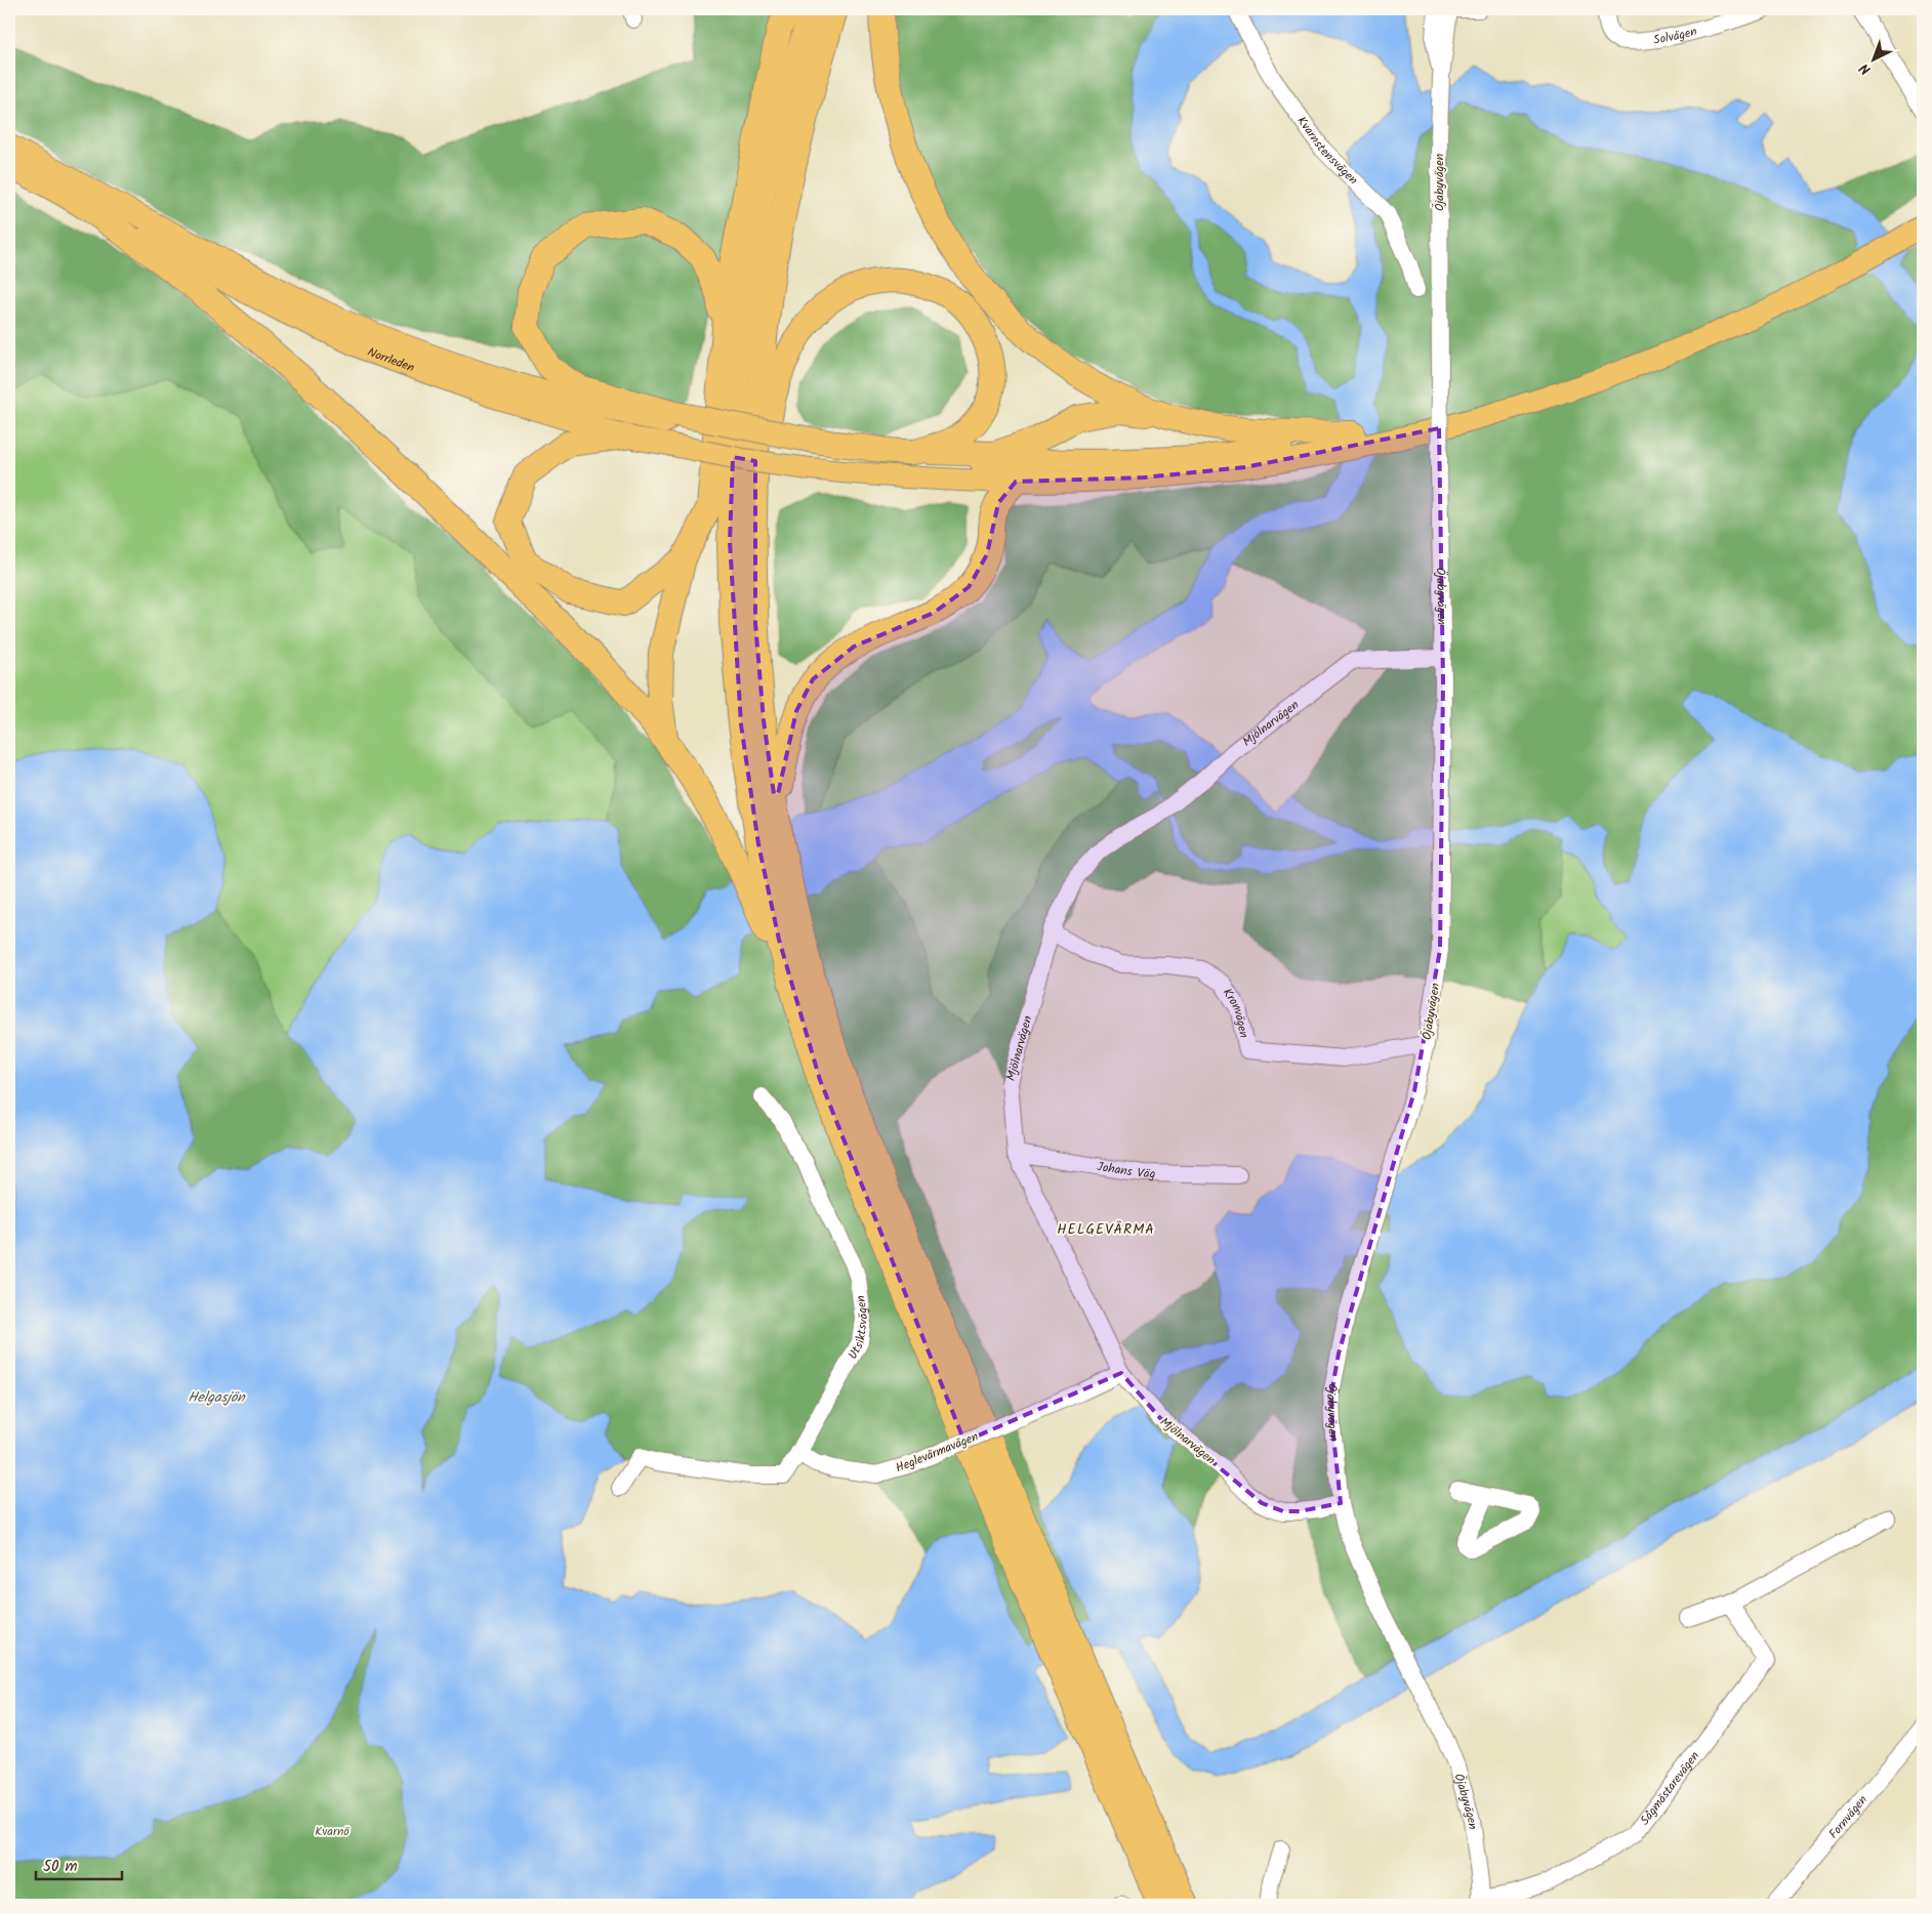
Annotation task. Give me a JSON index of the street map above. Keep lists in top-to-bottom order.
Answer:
{
  "streets": {
    "highway": ["Norrleden"],
    "street": [
      "Solvägen",
      "Kvarnstensvägen",
      "Öjabyvägen",
      "Mjölnarvägen",
      "Kronvägen",
      "Johans Väg",
      "Utsiktsvägen",
      "Heglevärmavägen",
      "Sågmästarevägen",
      "Fornvägen"
    ]
  },
  "crossings": [
    ["Öjabyvägen", "Mjölnarvägen"],
    ["Öjabyvägen", "Kronvägen"],
    ["Öjabyvägen", "Sågmästarevägen"],
    ["Mjölnarvägen", "Kronvägen"],
    ["Mjölnarvägen", "Johans Väg"],
    ["Mjölnarvägen", "Heglevärmavägen"],
    ["Utsiktsvägen", "Heglevärmavägen"]
  ],
  "districts": ["HELGEVÄRMA"],
  "water": ["Helgasjön"],
  "parks": ["Kvarnö"],
  "scale_bar": "50 m",
  "north": "bottom left"
}
